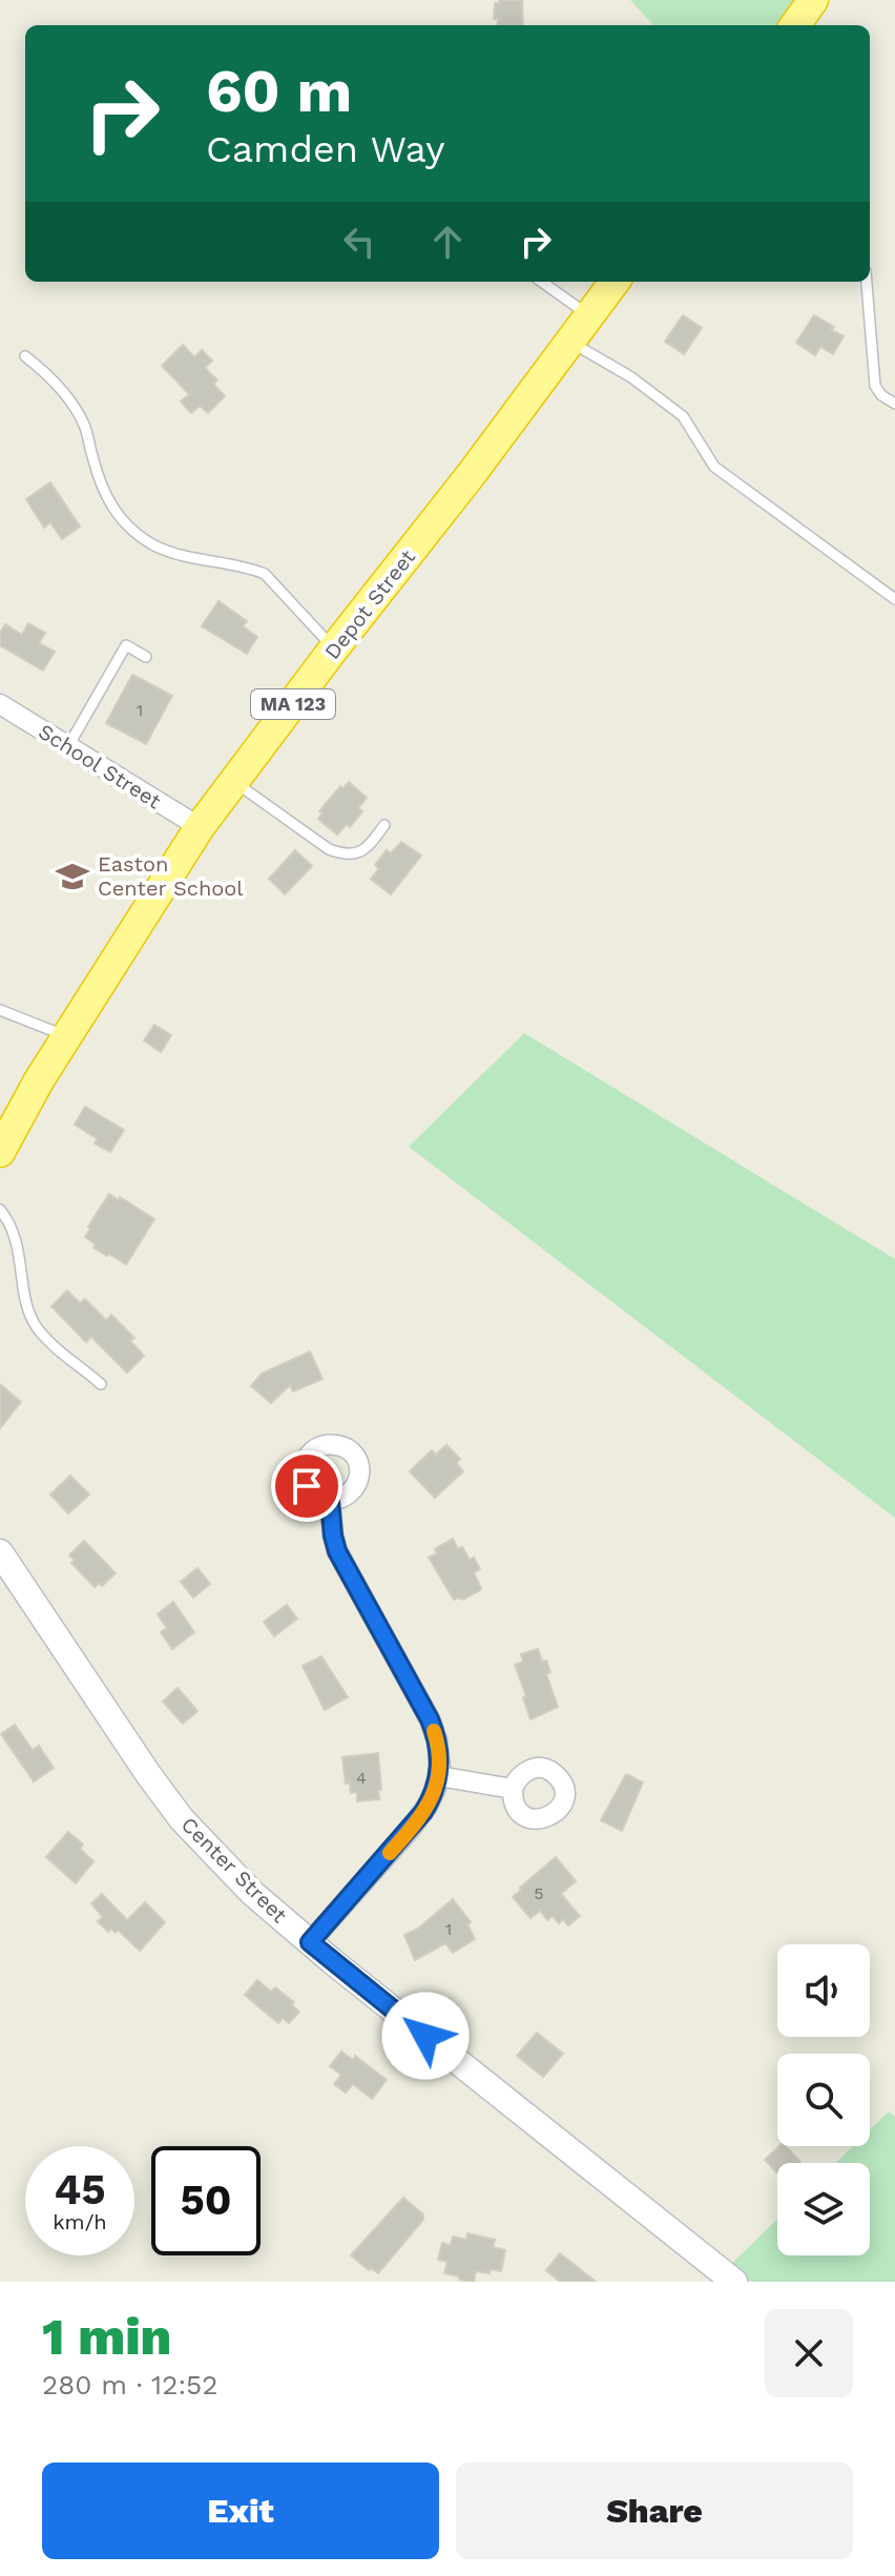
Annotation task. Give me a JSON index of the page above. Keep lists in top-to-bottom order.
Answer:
{
  "streets": {
    "highway": ["Depot Street", "MA 123"],
    "main road": ["Center Street"],
    "street": ["School Street"]
  },
  "crossings": [
    ["Depot Street", "School Street"]
  ],
  "places": {
    "school or university": ["Easton Center School"]
  },
  "house_numbers": [
    "1",
    "4",
    "5",
    "1"
  ],
  "page": {
    "turn": ["60 m", "Camden Way"],
    "speed": "45 km/h",
    "limit": "50",
    "heading": ["1 min", "280 m · 12:52"],
    "buttons": ["Exit", "Share"]
  }
}
